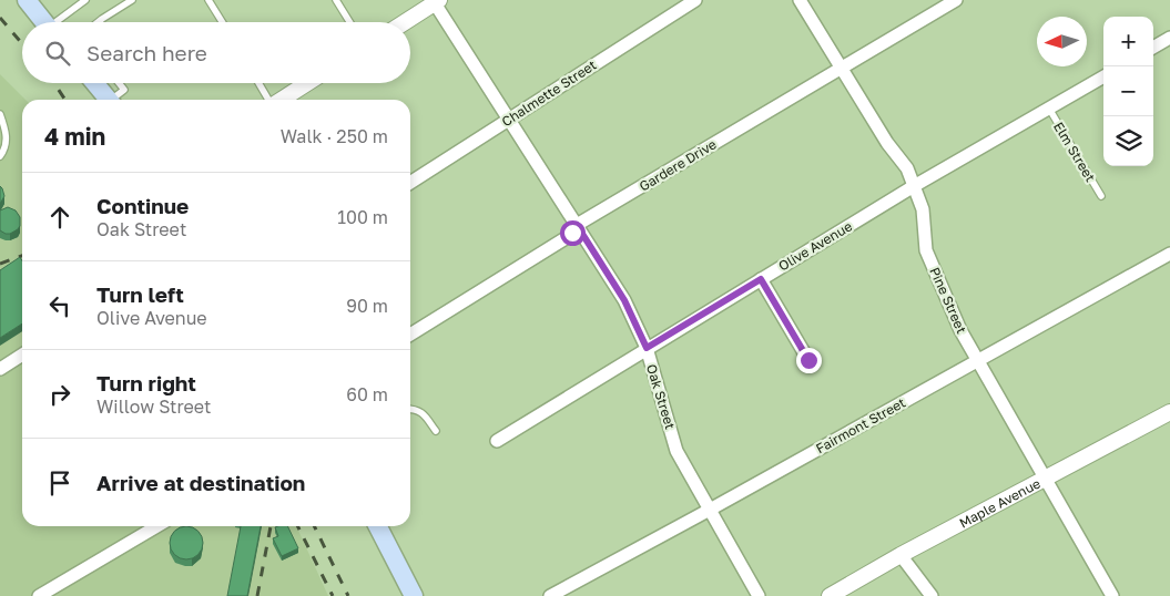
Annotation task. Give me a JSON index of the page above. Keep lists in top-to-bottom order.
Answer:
{
  "streets": {
    "street": [
      "Chalmette Street",
      "Gardere Drive",
      "Olive Avenue",
      "Pine Street",
      "Oak Street",
      "Fairmont Street",
      "Maple Avenue"
    ],
    "lane": ["Elm Street"]
  },
  "crossings": [
    ["Chalmette Street", "Oak Street"],
    ["Elm Street", "Olive Avenue"],
    ["Gardere Drive", "Pine Street"],
    ["Gardere Drive", "Oak Street"],
    ["Olive Avenue", "Pine Street"],
    ["Olive Avenue", "Oak Street"],
    ["Pine Street", "Fairmont Street"],
    ["Pine Street", "Maple Avenue"],
    ["Oak Street", "Fairmont Street"]
  ],
  "north": "left",
  "page": {
    "map_buttons": ["+", "−"],
    "search": "Search here",
    "heading": ["4 min", "Walk · 250 m"],
    "list": [
      ["Continue", "Oak Street", "100 m"],
      ["Turn left", "Olive Avenue", "90 m"],
      ["Turn right", "Willow Street", "60 m"],
      "Arrive at destination"
    ]
  }
}
